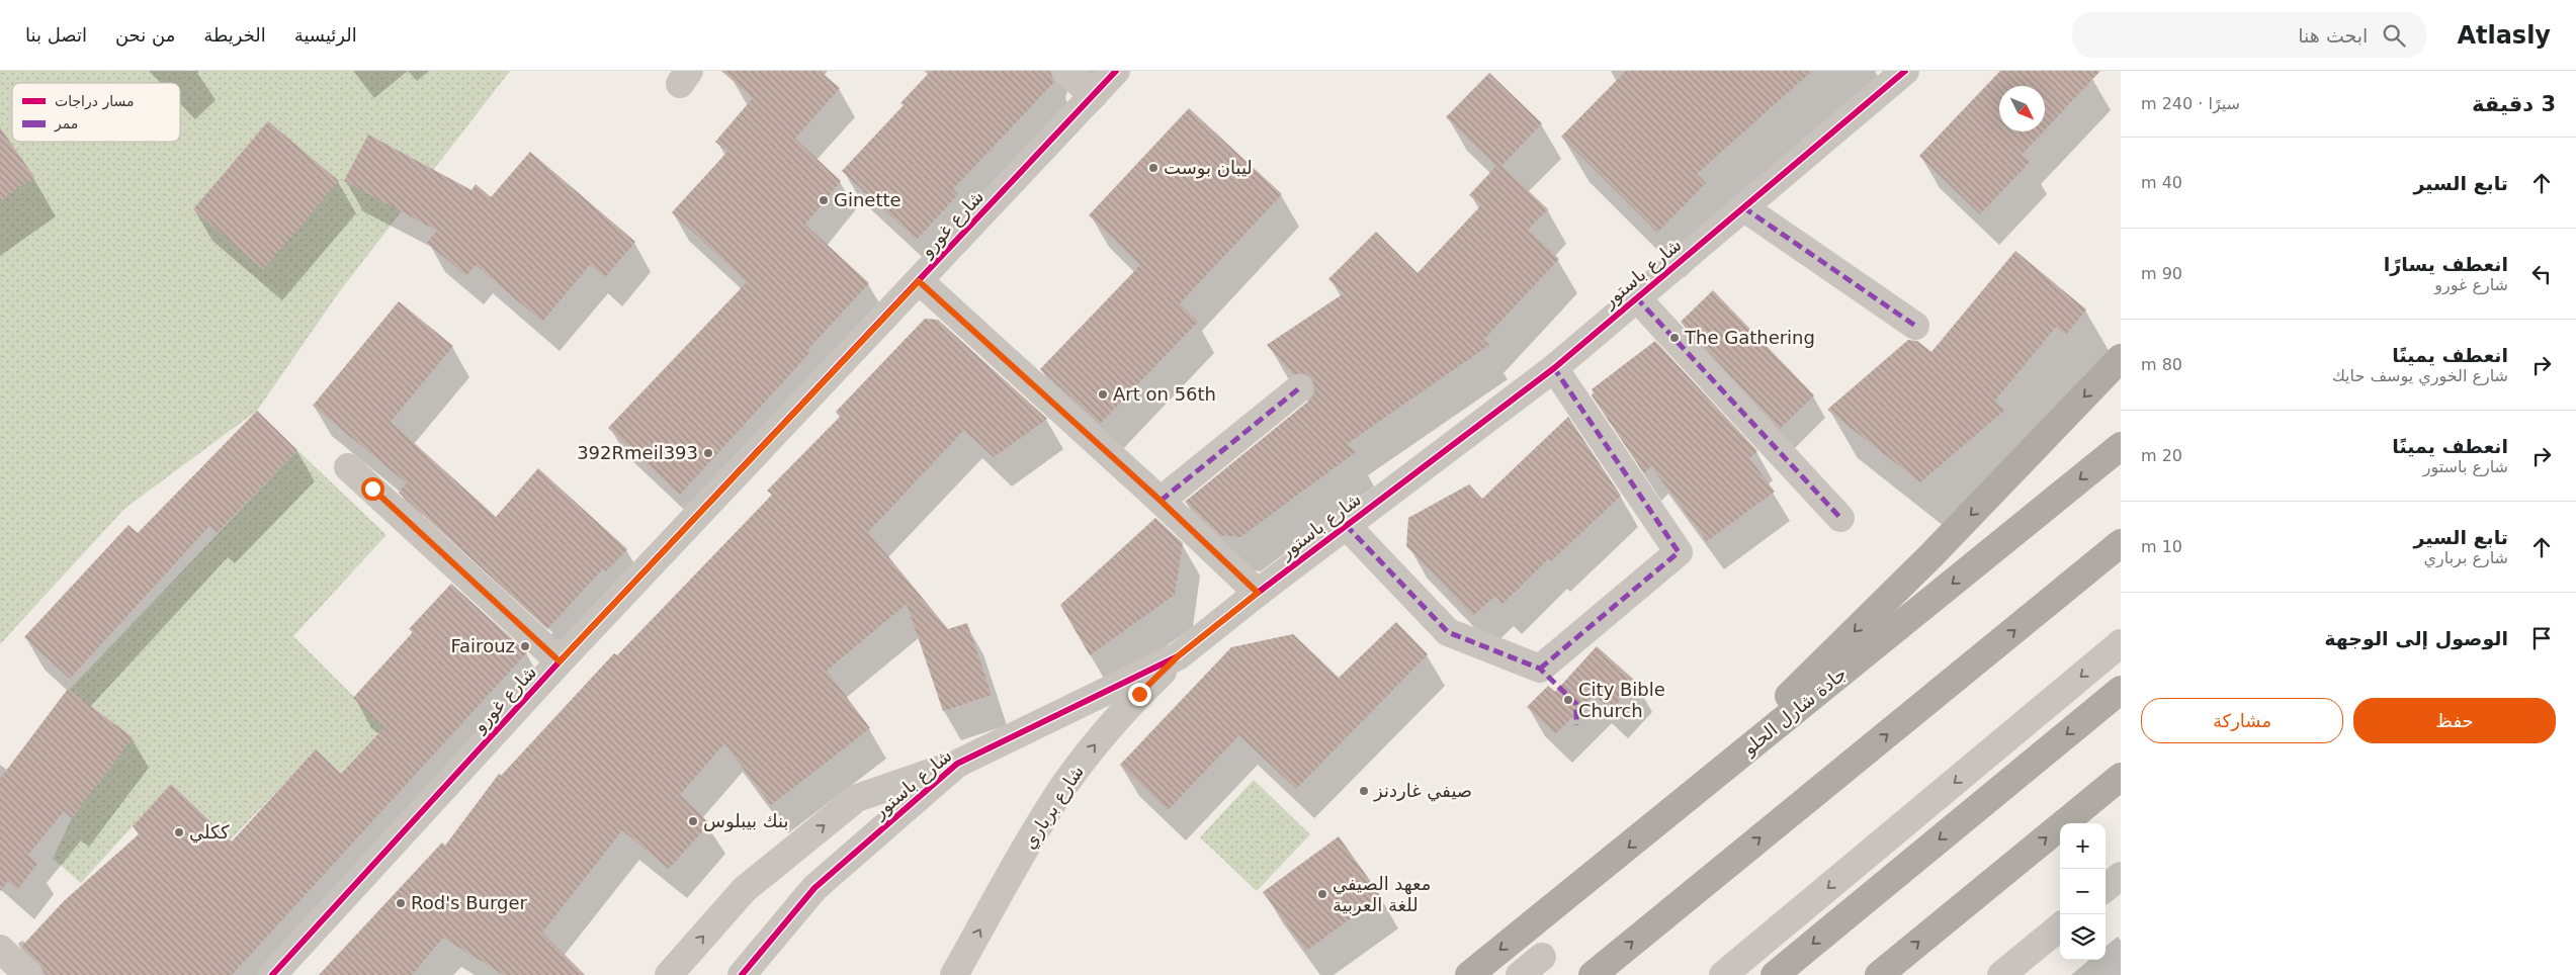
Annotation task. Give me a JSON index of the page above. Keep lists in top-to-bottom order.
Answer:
{
  "streets": {
    "highway": ["جادة شارل الحلو"],
    "street": ["شارع غورو", "شارع باستور", "شارع برباري"]
  },
  "crossings": [
    ["شارع باستور", "شارع برباري"]
  ],
  "one_way": ["شارع برباري"],
  "places": [
    "ليبان بوست",
    "Ginette",
    "The Gathering",
    "Art on 56th",
    "392Rmeil393",
    "Fairouz",
    "City Bible Church",
    "صيفي غاردنز",
    "بنك بيبلوس",
    "ككلي",
    "معهد الصيفي للغة العربية",
    "Rod's Burger"
  ],
  "legend": ["مسار دراجات", "ممر"],
  "north": "bottom right",
  "page": {
    "header": "Atlasly",
    "search": "ابحث هنا",
    "nav": [
      "الرئيسية",
      "الخريطة",
      "من نحن",
      "اتصل بنا"
    ],
    "heading": ["3 دقيقة", "سيرًا · 240 m"],
    "list": [
      ["تابع السير", "40 m"],
      ["انعطف يسارًا", "شارع غورو", "90 m"],
      ["انعطف يمينًا", "شارع الخوري يوسف حايك", "80 m"],
      ["انعطف يمينًا", "شارع باستور", "20 m"],
      ["تابع السير", "شارع برباري", "10 m"],
      "الوصول إلى الوجهة"
    ],
    "buttons": ["حفظ", "مشاركة"],
    "map_buttons": ["+", "−"]
  }
}
